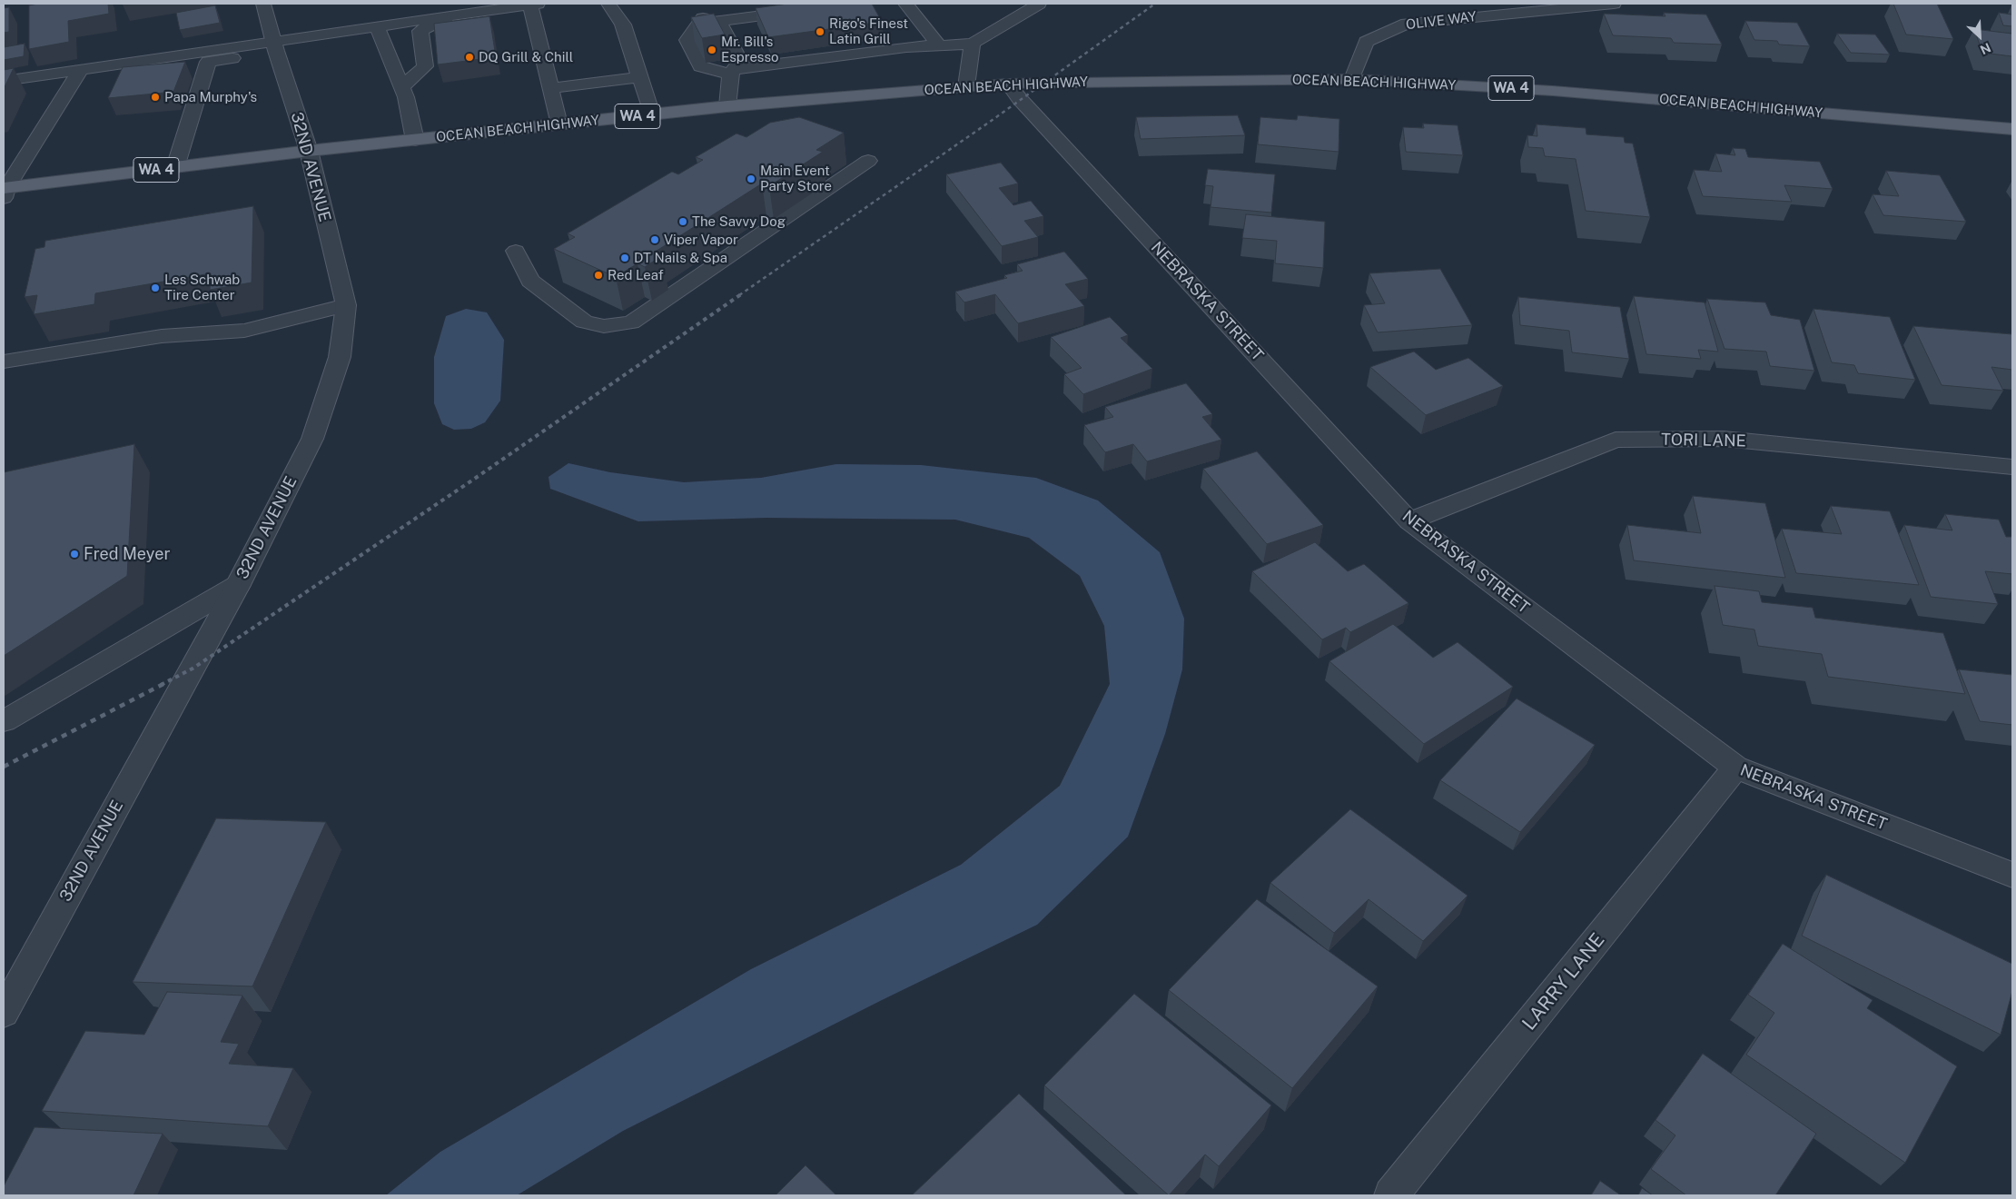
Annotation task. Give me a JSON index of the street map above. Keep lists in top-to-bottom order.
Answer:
{
  "streets": {
    "main road": ["OCEAN BEACH HIGHWAY", "WA 4"],
    "street": [
      "OLIVE WAY",
      "32ND AVENUE",
      "NEBRASKA STREET",
      "TORI LANE",
      "LARRY LANE"
    ]
  },
  "crossings": [
    ["OLIVE WAY", "OCEAN BEACH HIGHWAY"],
    ["OCEAN BEACH HIGHWAY", "32ND AVENUE"],
    ["OCEAN BEACH HIGHWAY", "NEBRASKA STREET"],
    ["NEBRASKA STREET", "TORI LANE"],
    ["NEBRASKA STREET", "LARRY LANE"]
  ],
  "places": [
    "Rigo's Finest Latin Grill",
    "Mr. Bill's Espresso",
    "DQ Grill & Chill",
    "Papa Murphy's",
    "Main Event Party Store",
    "The Savvy Dog",
    "Viper Vapor",
    "DT Nails & Spa",
    "Red Leaf",
    "Les Schwab Tire Center",
    "Fred Meyer"
  ],
  "north": "bottom right"
}
